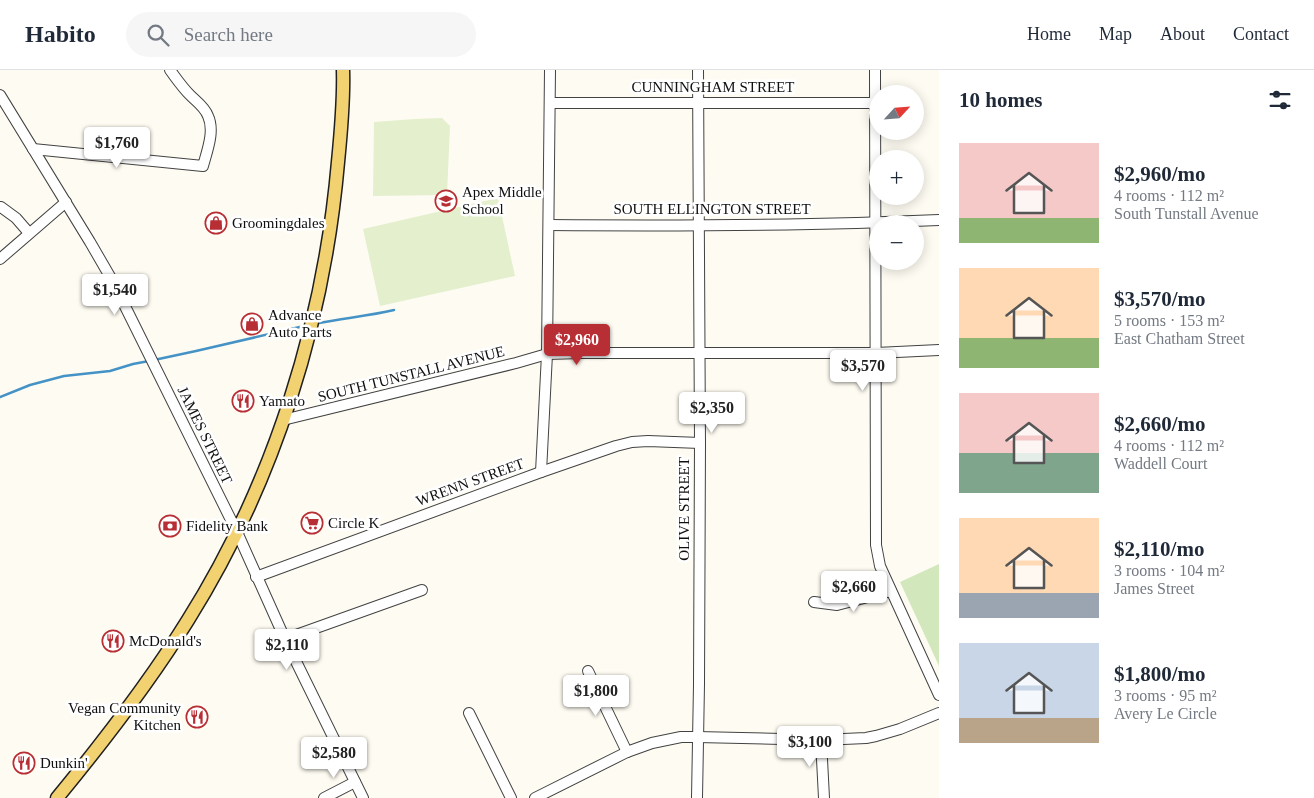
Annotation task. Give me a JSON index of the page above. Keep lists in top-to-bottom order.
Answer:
{
  "streets": {
    "street": [
      "CUNNINGHAM STREET",
      "SOUTH ELLINGTON STREET",
      "SOUTH TUNSTALL AVENUE",
      "JAMES STREET",
      "WRENN STREET",
      "OLIVE STREET"
    ]
  },
  "crossings": [
    ["CUNNINGHAM STREET", "OLIVE STREET"],
    ["SOUTH ELLINGTON STREET", "OLIVE STREET"],
    ["SOUTH TUNSTALL AVENUE", "OLIVE STREET"],
    ["JAMES STREET", "WRENN STREET"],
    ["WRENN STREET", "OLIVE STREET"]
  ],
  "places": {
    "school or university": ["Apex Middle School"],
    "shop": ["Groomingdales", "Advance Auto Parts"],
    "restaurant": [
      "Yamato",
      "McDonald's",
      "Vegan Community Kitchen",
      "Dunkin'"
    ],
    "supermarket": ["Circle K"],
    "bank": ["Fidelity Bank"]
  },
  "north": "top right",
  "page": {
    "header": "Habito",
    "search": "Search here",
    "nav": [
      "Home",
      "Map",
      "About",
      "Contact"
    ],
    "heading": "10 homes",
    "map_buttons": ["+", "−"],
    "price": [
      "$1,760",
      "$1,540",
      "$2,960",
      "$3,570",
      "$2,350",
      "$2,660",
      "$2,110",
      "$1,800",
      "$3,100",
      "$2,580"
    ],
    "list": [
      {
        "name": "$2,960/mo",
        "note": "4 rooms · 112 m² · South Tunstall Avenue"
      },
      {
        "name": "$3,570/mo",
        "note": "5 rooms · 153 m² · East Chatham Street"
      },
      {
        "name": "$2,660/mo",
        "note": "4 rooms · 112 m² · Waddell Court"
      },
      {
        "name": "$2,110/mo",
        "note": "3 rooms · 104 m² · James Street"
      },
      {
        "name": "$1,800/mo",
        "note": "3 rooms · 95 m² · Avery Le Circle"
      }
    ]
  }
}
